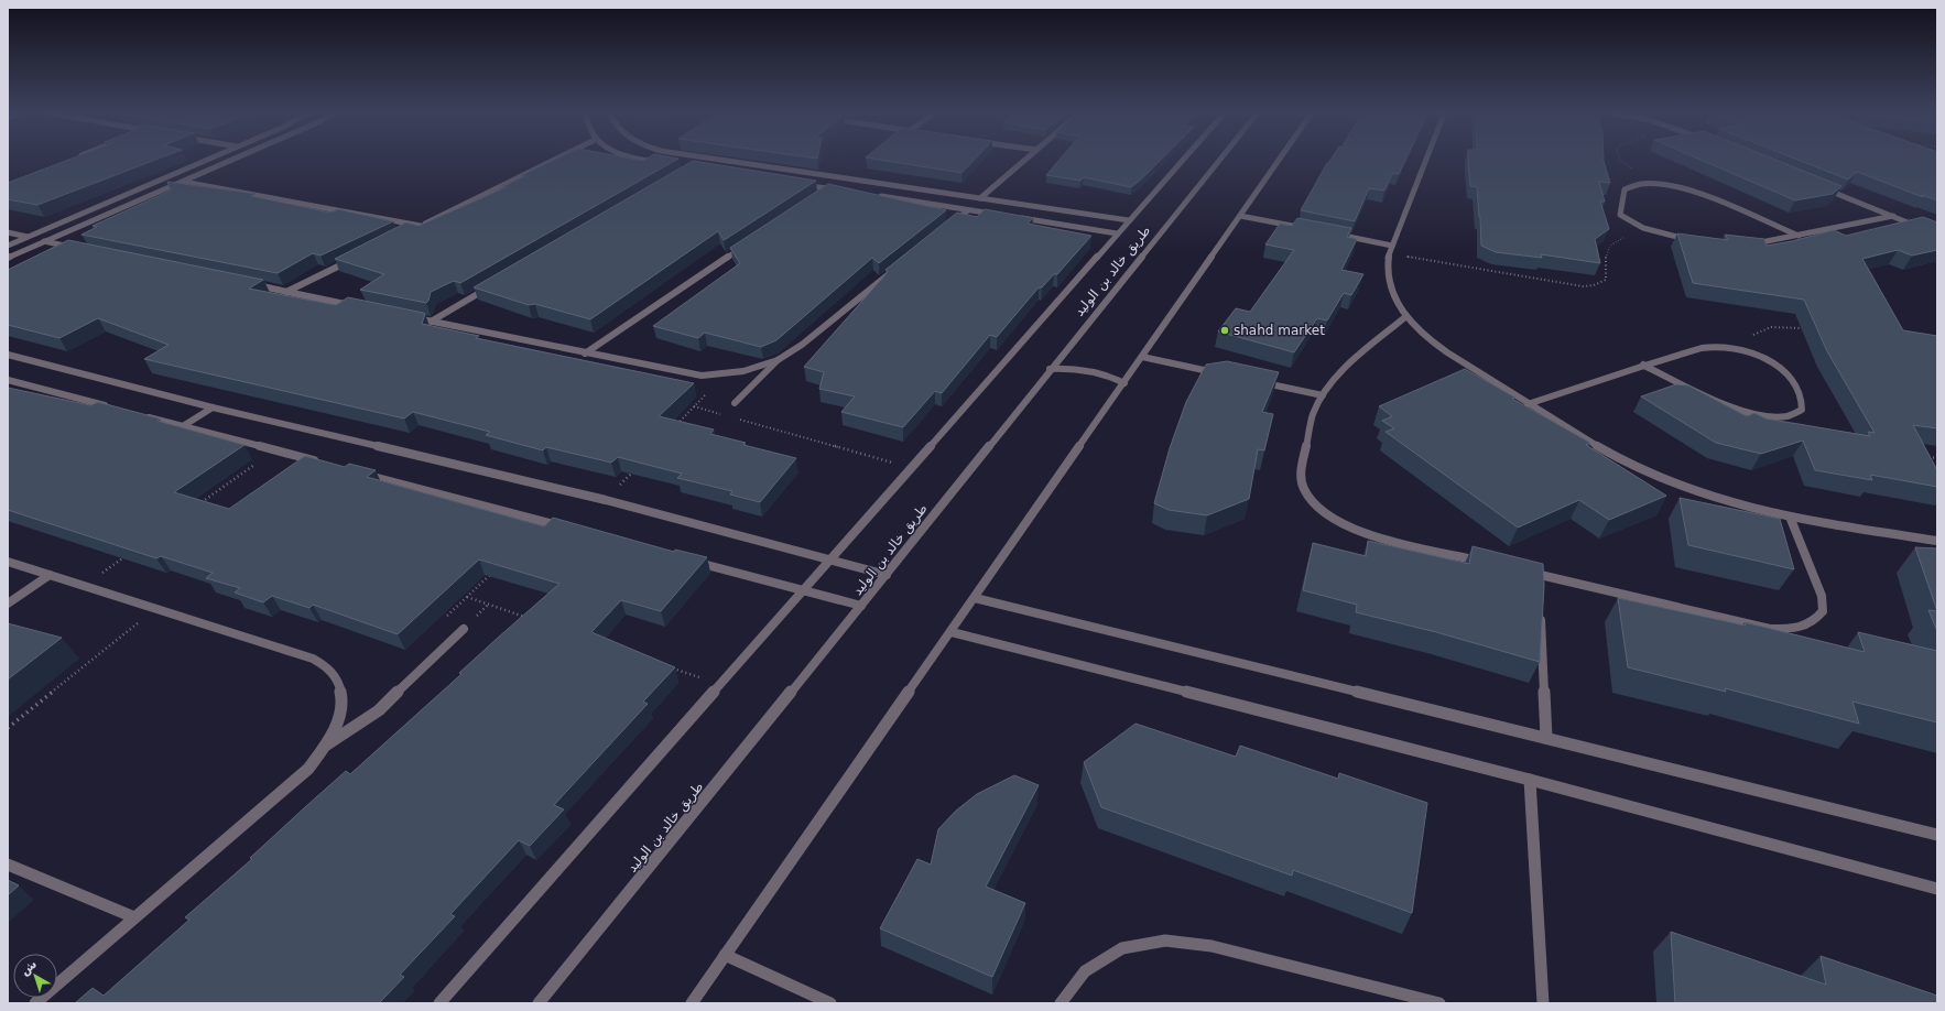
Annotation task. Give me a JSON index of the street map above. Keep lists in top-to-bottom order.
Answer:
{
  "streets": {
    "street": ["طريق خالد بن الوليد"]
  },
  "places": ["shahd market"],
  "north": "top left"
}
